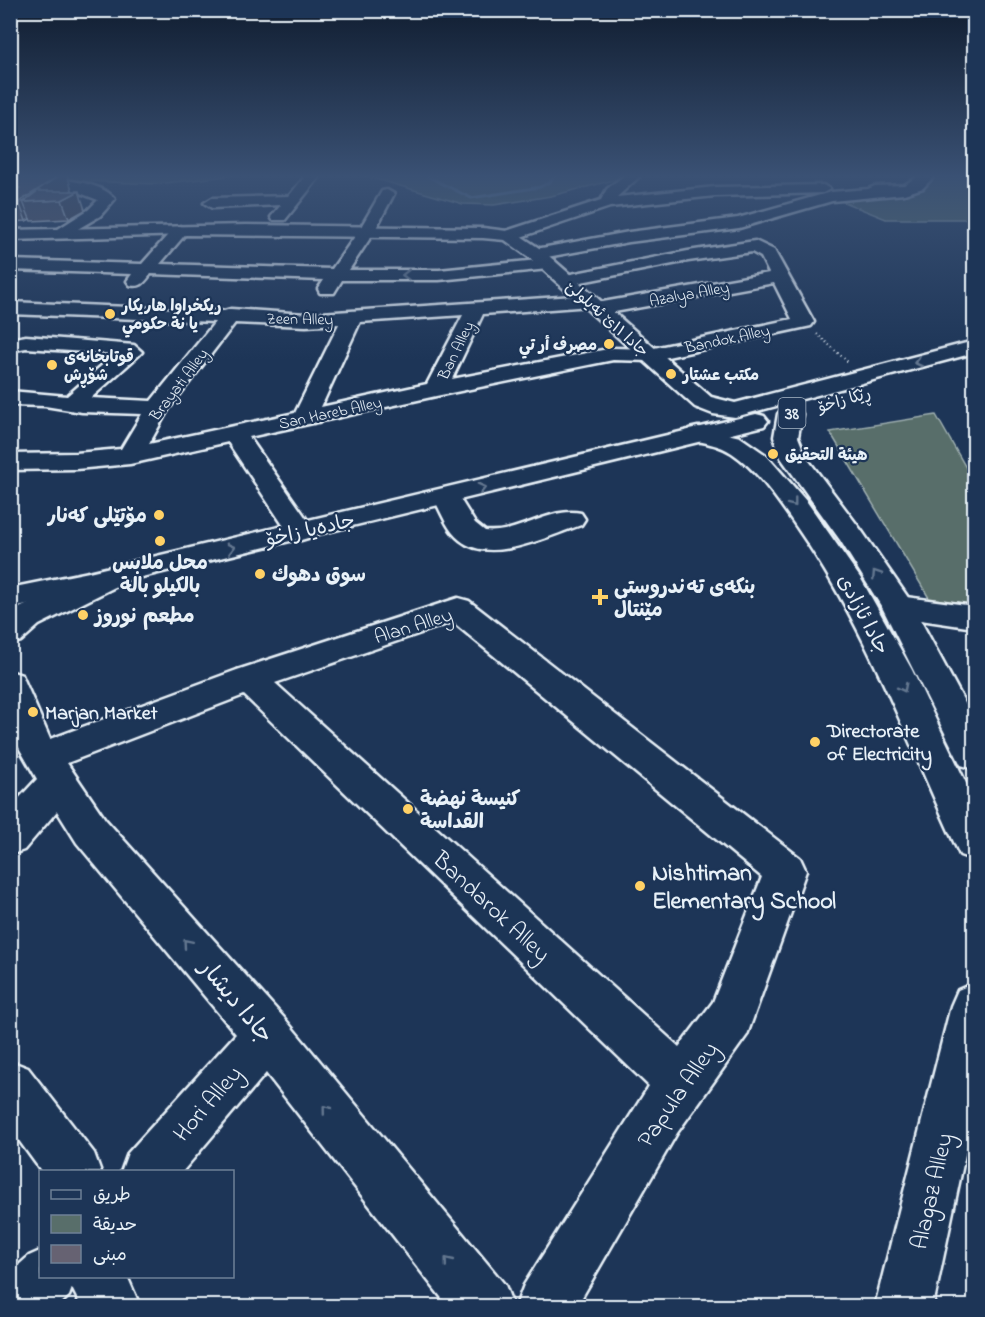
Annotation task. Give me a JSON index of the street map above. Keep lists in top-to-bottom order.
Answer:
{
  "streets": {
    "main road": [
      "Azalya Alley",
      "Zeen Alley",
      "جادا ١١ێ ئه‌یلولێ",
      "Bandok Alley",
      "Ban Alley",
      "Brayati Alley",
      "ڕێکا زاخۆ",
      "San Hareb Alley",
      "38",
      "جادەیا زاخۆ",
      "جادا ئازادی",
      "Alan Alley",
      "Bandarok Alley",
      "جادا دیشار",
      "Papula Alley",
      "Hori Alley",
      "Alagaz Alley"
    ]
  },
  "crossings": [
    ["Azalya Alley", "Zeen Alley"],
    ["Azalya Alley", "جادا ١١ێ ئه‌یلولێ"],
    ["Zeen Alley", "جادا ١١ێ ئه‌یلولێ"],
    ["Zeen Alley", "Ban Alley"],
    ["Zeen Alley", "Brayati Alley"],
    ["جادا ١١ێ ئه‌یلولێ", "Bandok Alley"],
    ["جادا ١١ێ ئه‌یلولێ", "ڕێکا زاخۆ"],
    ["جادا ١١ێ ئه‌یلولێ", "San Hareb Alley"],
    ["Bandok Alley", "San Hareb Alley"],
    ["Ban Alley", "San Hareb Alley"],
    ["Brayati Alley", "San Hareb Alley"],
    ["ڕێکا زاخۆ", "جادەیا زاخۆ"],
    ["ڕێکا زاخۆ", "جادا ئازادی"],
    ["Alan Alley", "Bandarok Alley"],
    ["Alan Alley", "جادا دیشار"],
    ["Alan Alley", "Papula Alley"],
    ["Bandarok Alley", "Papula Alley"],
    ["جادا دیشار", "Hori Alley"]
  ],
  "one_way": ["جادا دیشار"],
  "places": {
    "other": [
      "ريكخراوا هاريكار يا نة حكومي",
      "مصرف أر تي",
      "قوتابخانەی شۆڕش",
      "مكتب عشتار",
      "هيئة التحقيق",
      "مۆتێلی کەنار",
      "محل ملابس بالكيلو بالة",
      "سوق دهوك",
      "مطعم نوروز",
      "Marjan Market",
      "Directorate of Electricity",
      "كنيسة نهضة القداسة",
      "Nishtiman Elementary School"
    ],
    "health": ["بنکەی تەندروستی مێنتال"]
  },
  "legend": ["طريق", "حديقة", "مبنى"]
}
